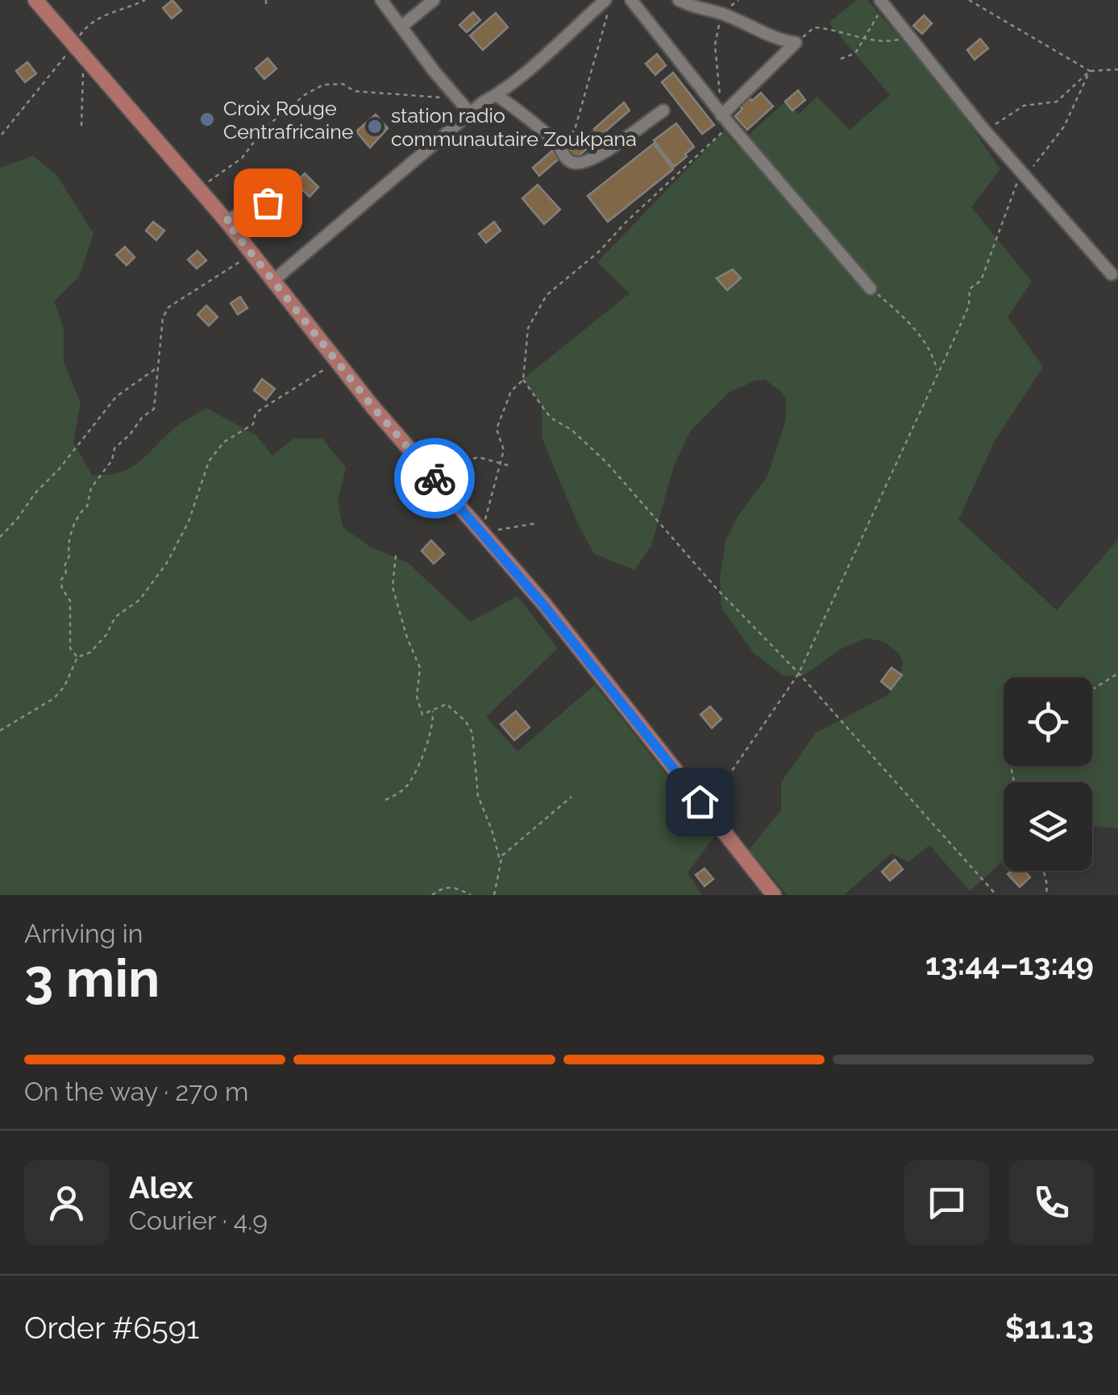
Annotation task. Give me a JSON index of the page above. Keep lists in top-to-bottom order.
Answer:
{
  "places": ["Croix Rouge Centrafricaine", "station radio communautaire Zoukpana"],
  "page": {
    "heading": ["3 min", "Arriving in", "13:44–13:49"],
    "panel": [
      "Alex",
      "Courier · 4.9",
      "Order #6591",
      "$11.13"
    ],
    "bar": "On the way · 270 m"
  }
}
